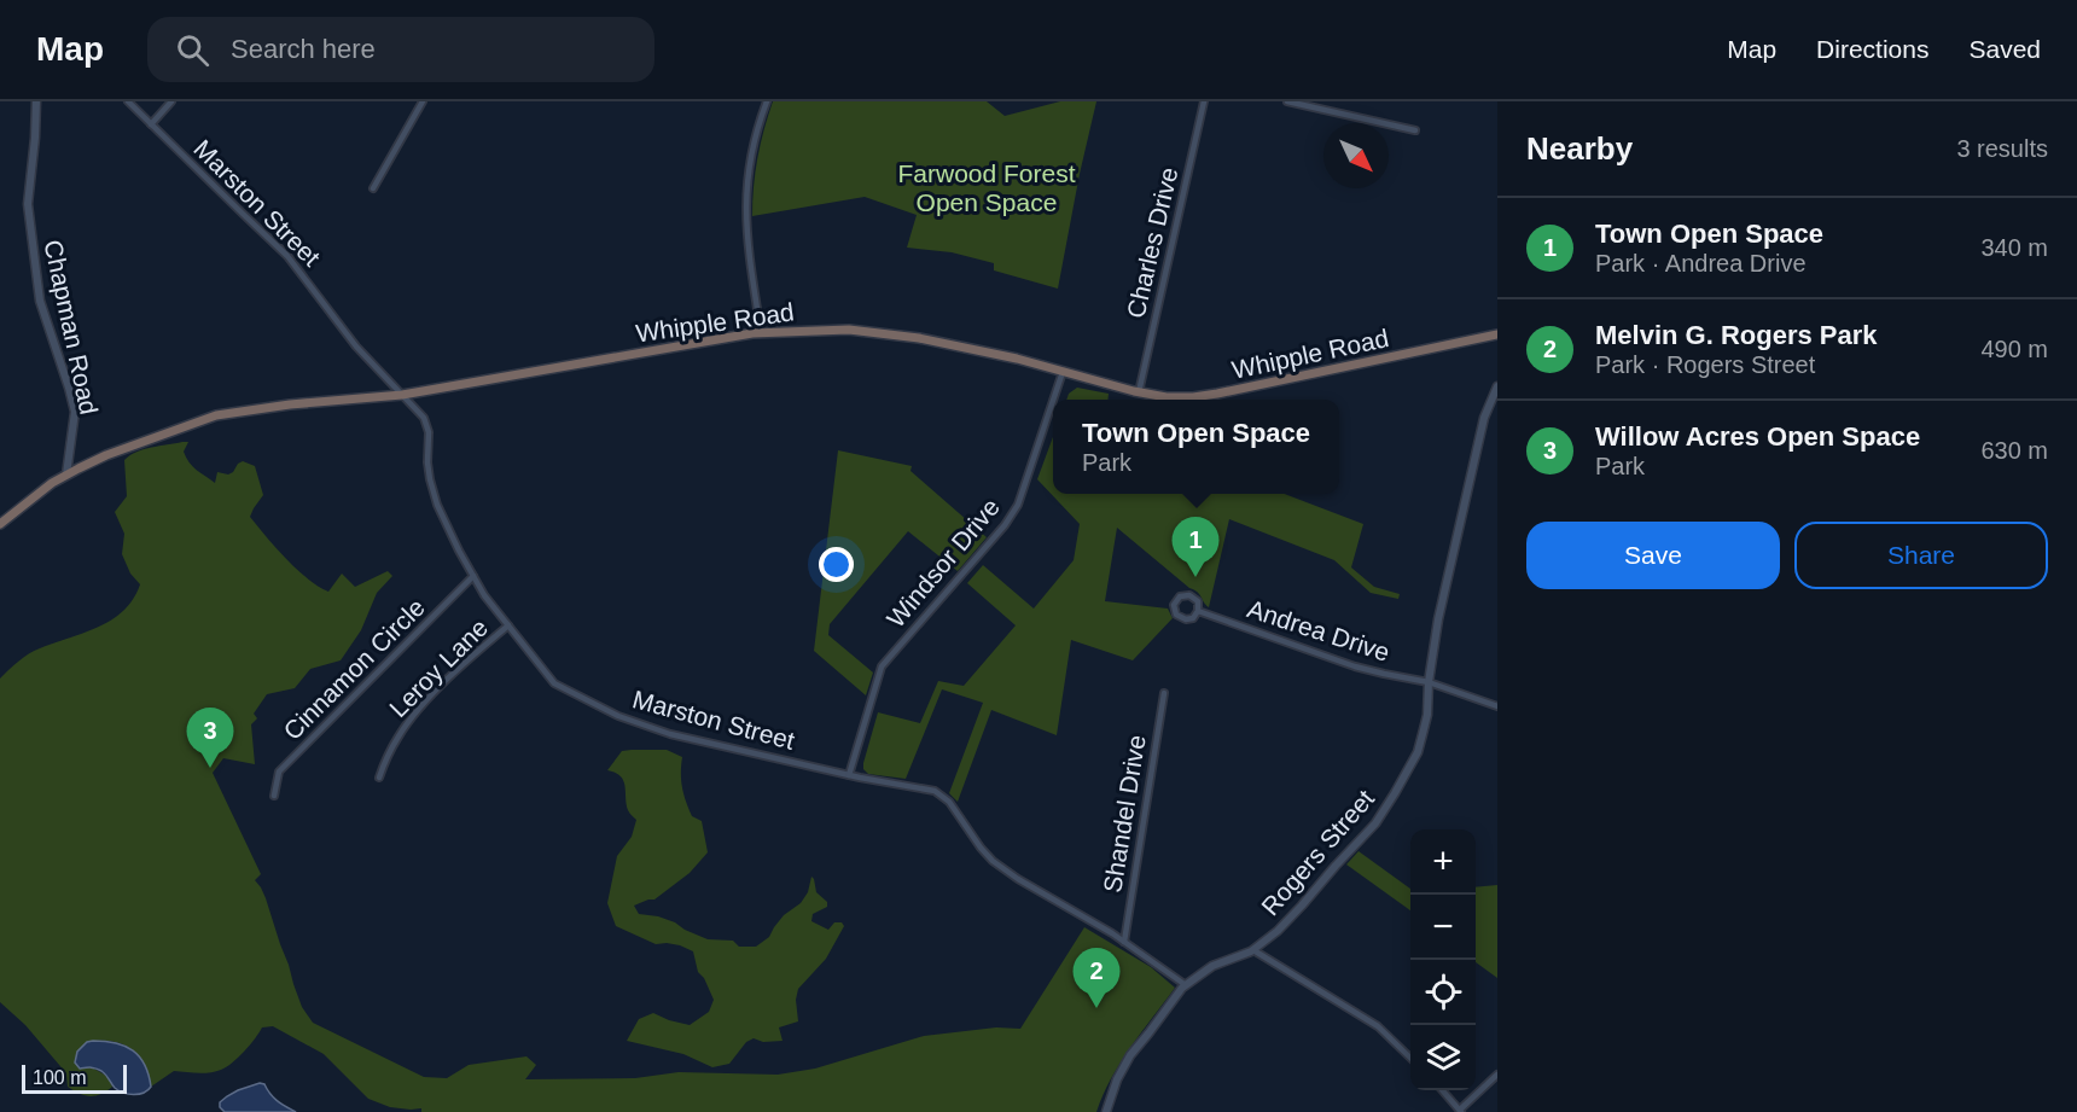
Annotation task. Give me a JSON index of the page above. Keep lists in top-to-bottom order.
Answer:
{
  "streets": {
    "main road": ["Whipple Road"],
    "street": [
      "Marston Street",
      "Charles Drive",
      "Chapman Road",
      "Windsor Drive",
      "Andrea Drive",
      "Leroy Lane",
      "Cinnamon Circle",
      "Shandel Drive",
      "Rogers Street"
    ]
  },
  "crossings": [
    ["Marston Street", "Whipple Road"],
    ["Marston Street", "Windsor Drive"],
    ["Marston Street", "Leroy Lane"],
    ["Marston Street", "Cinnamon Circle"],
    ["Marston Street", "Shandel Drive"],
    ["Marston Street", "Rogers Street"],
    ["Charles Drive", "Whipple Road"],
    ["Whipple Road", "Chapman Road"],
    ["Whipple Road", "Windsor Drive"],
    ["Andrea Drive", "Rogers Street"]
  ],
  "parks": ["Farwood Forest Open Space"],
  "scale_bar": "100 m",
  "north": "bottom right",
  "page": {
    "header": "Map",
    "search": "Search here",
    "nav": ["Map", "Directions", "Saved"],
    "heading": ["Nearby", "3 results"],
    "list": [
      {
        "mark": "1",
        "name": "Town Open Space",
        "note": "Park · Andrea Drive",
        "value": "340 m"
      },
      {
        "mark": "2",
        "name": "Melvin G. Rogers Park",
        "note": "Park · Rogers Street",
        "value": "490 m"
      },
      {
        "mark": "3",
        "name": "Willow Acres Open Space",
        "note": "Park",
        "value": "630 m"
      }
    ],
    "popup": ["Town Open Space", "Park"],
    "buttons": ["Save", "Share"],
    "pins": ["1", "3", "2"],
    "map_buttons": ["+", "−"],
    "scale": "100 m"
  }
}
